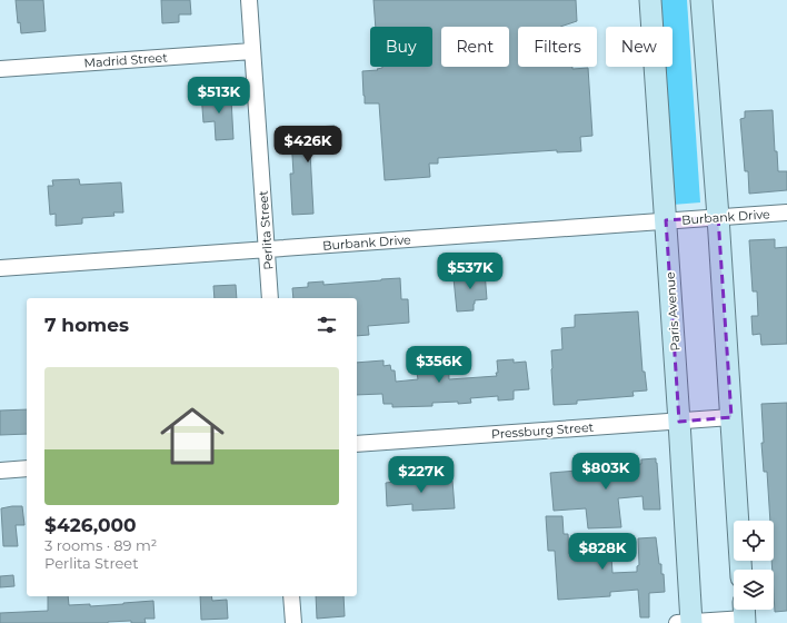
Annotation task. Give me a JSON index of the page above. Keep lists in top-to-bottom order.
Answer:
{
  "streets": {
    "street": [
      "Madrid Street",
      "Burbank Drive",
      "Perlita Street",
      "Paris Avenue",
      "Pressburg Street"
    ]
  },
  "crossings": [
    ["Madrid Street", "Perlita Street"],
    ["Burbank Drive", "Perlita Street"],
    ["Burbank Drive", "Paris Avenue"],
    ["Paris Avenue", "Pressburg Street"]
  ],
  "page": {
    "chip": [
      "Buy",
      "Rent",
      "Filters",
      "New"
    ],
    "price": [
      "$513K",
      "$426K",
      "$537K",
      "$356K",
      "$803K",
      "$227K",
      "$828K"
    ],
    "heading": "7 homes",
    "list": [
      {
        "name": "$426,000",
        "note": "3 rooms · 89 m² · Perlita Street"
      }
    ]
  }
}
